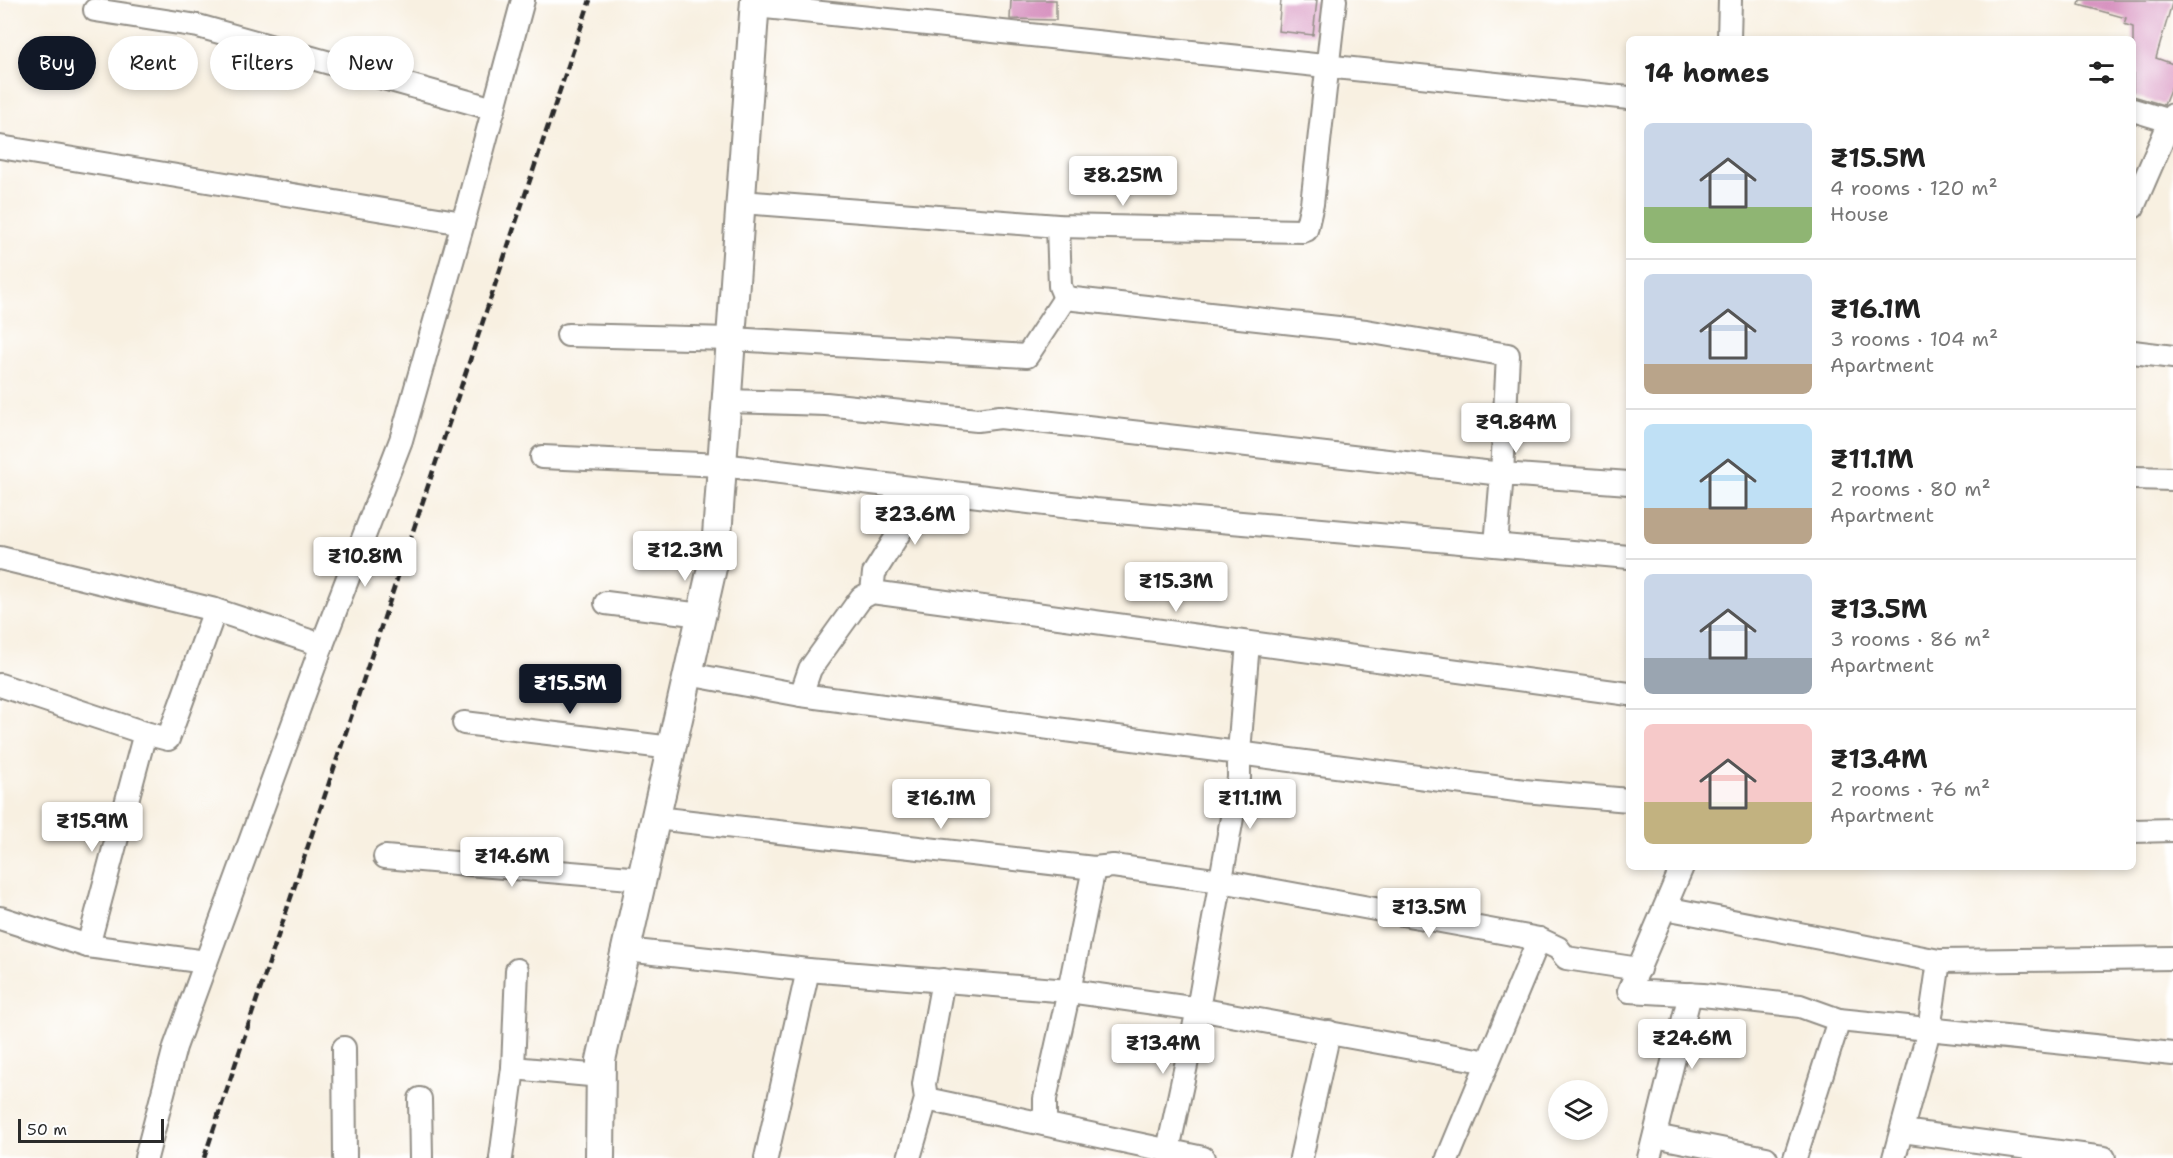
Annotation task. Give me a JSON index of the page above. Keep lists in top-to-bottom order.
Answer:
{
  "scale_bar": "50 m",
  "page": {
    "chip": [
      "Buy",
      "Rent",
      "Filters",
      "New"
    ],
    "heading": "14 homes",
    "list": [
      {
        "name": "₹15.5M",
        "note": "4 rooms · 120 m² · House"
      },
      {
        "name": "₹16.1M",
        "note": "3 rooms · 104 m² · Apartment"
      },
      {
        "name": "₹11.1M",
        "note": "2 rooms · 80 m² · Apartment"
      },
      {
        "name": "₹13.5M",
        "note": "3 rooms · 86 m² · Apartment"
      },
      {
        "name": "₹13.4M",
        "note": "2 rooms · 76 m² · Apartment"
      }
    ],
    "price": [
      "₹8.25M",
      "₹9.84M",
      "₹23.6M",
      "₹12.3M",
      "₹10.8M",
      "₹15.3M",
      "₹15.5M",
      "₹16.1M",
      "₹11.1M",
      "₹15.9M",
      "₹14.6M",
      "₹13.5M",
      "₹24.6M",
      "₹13.4M"
    ],
    "scale": "50 m"
  }
}
